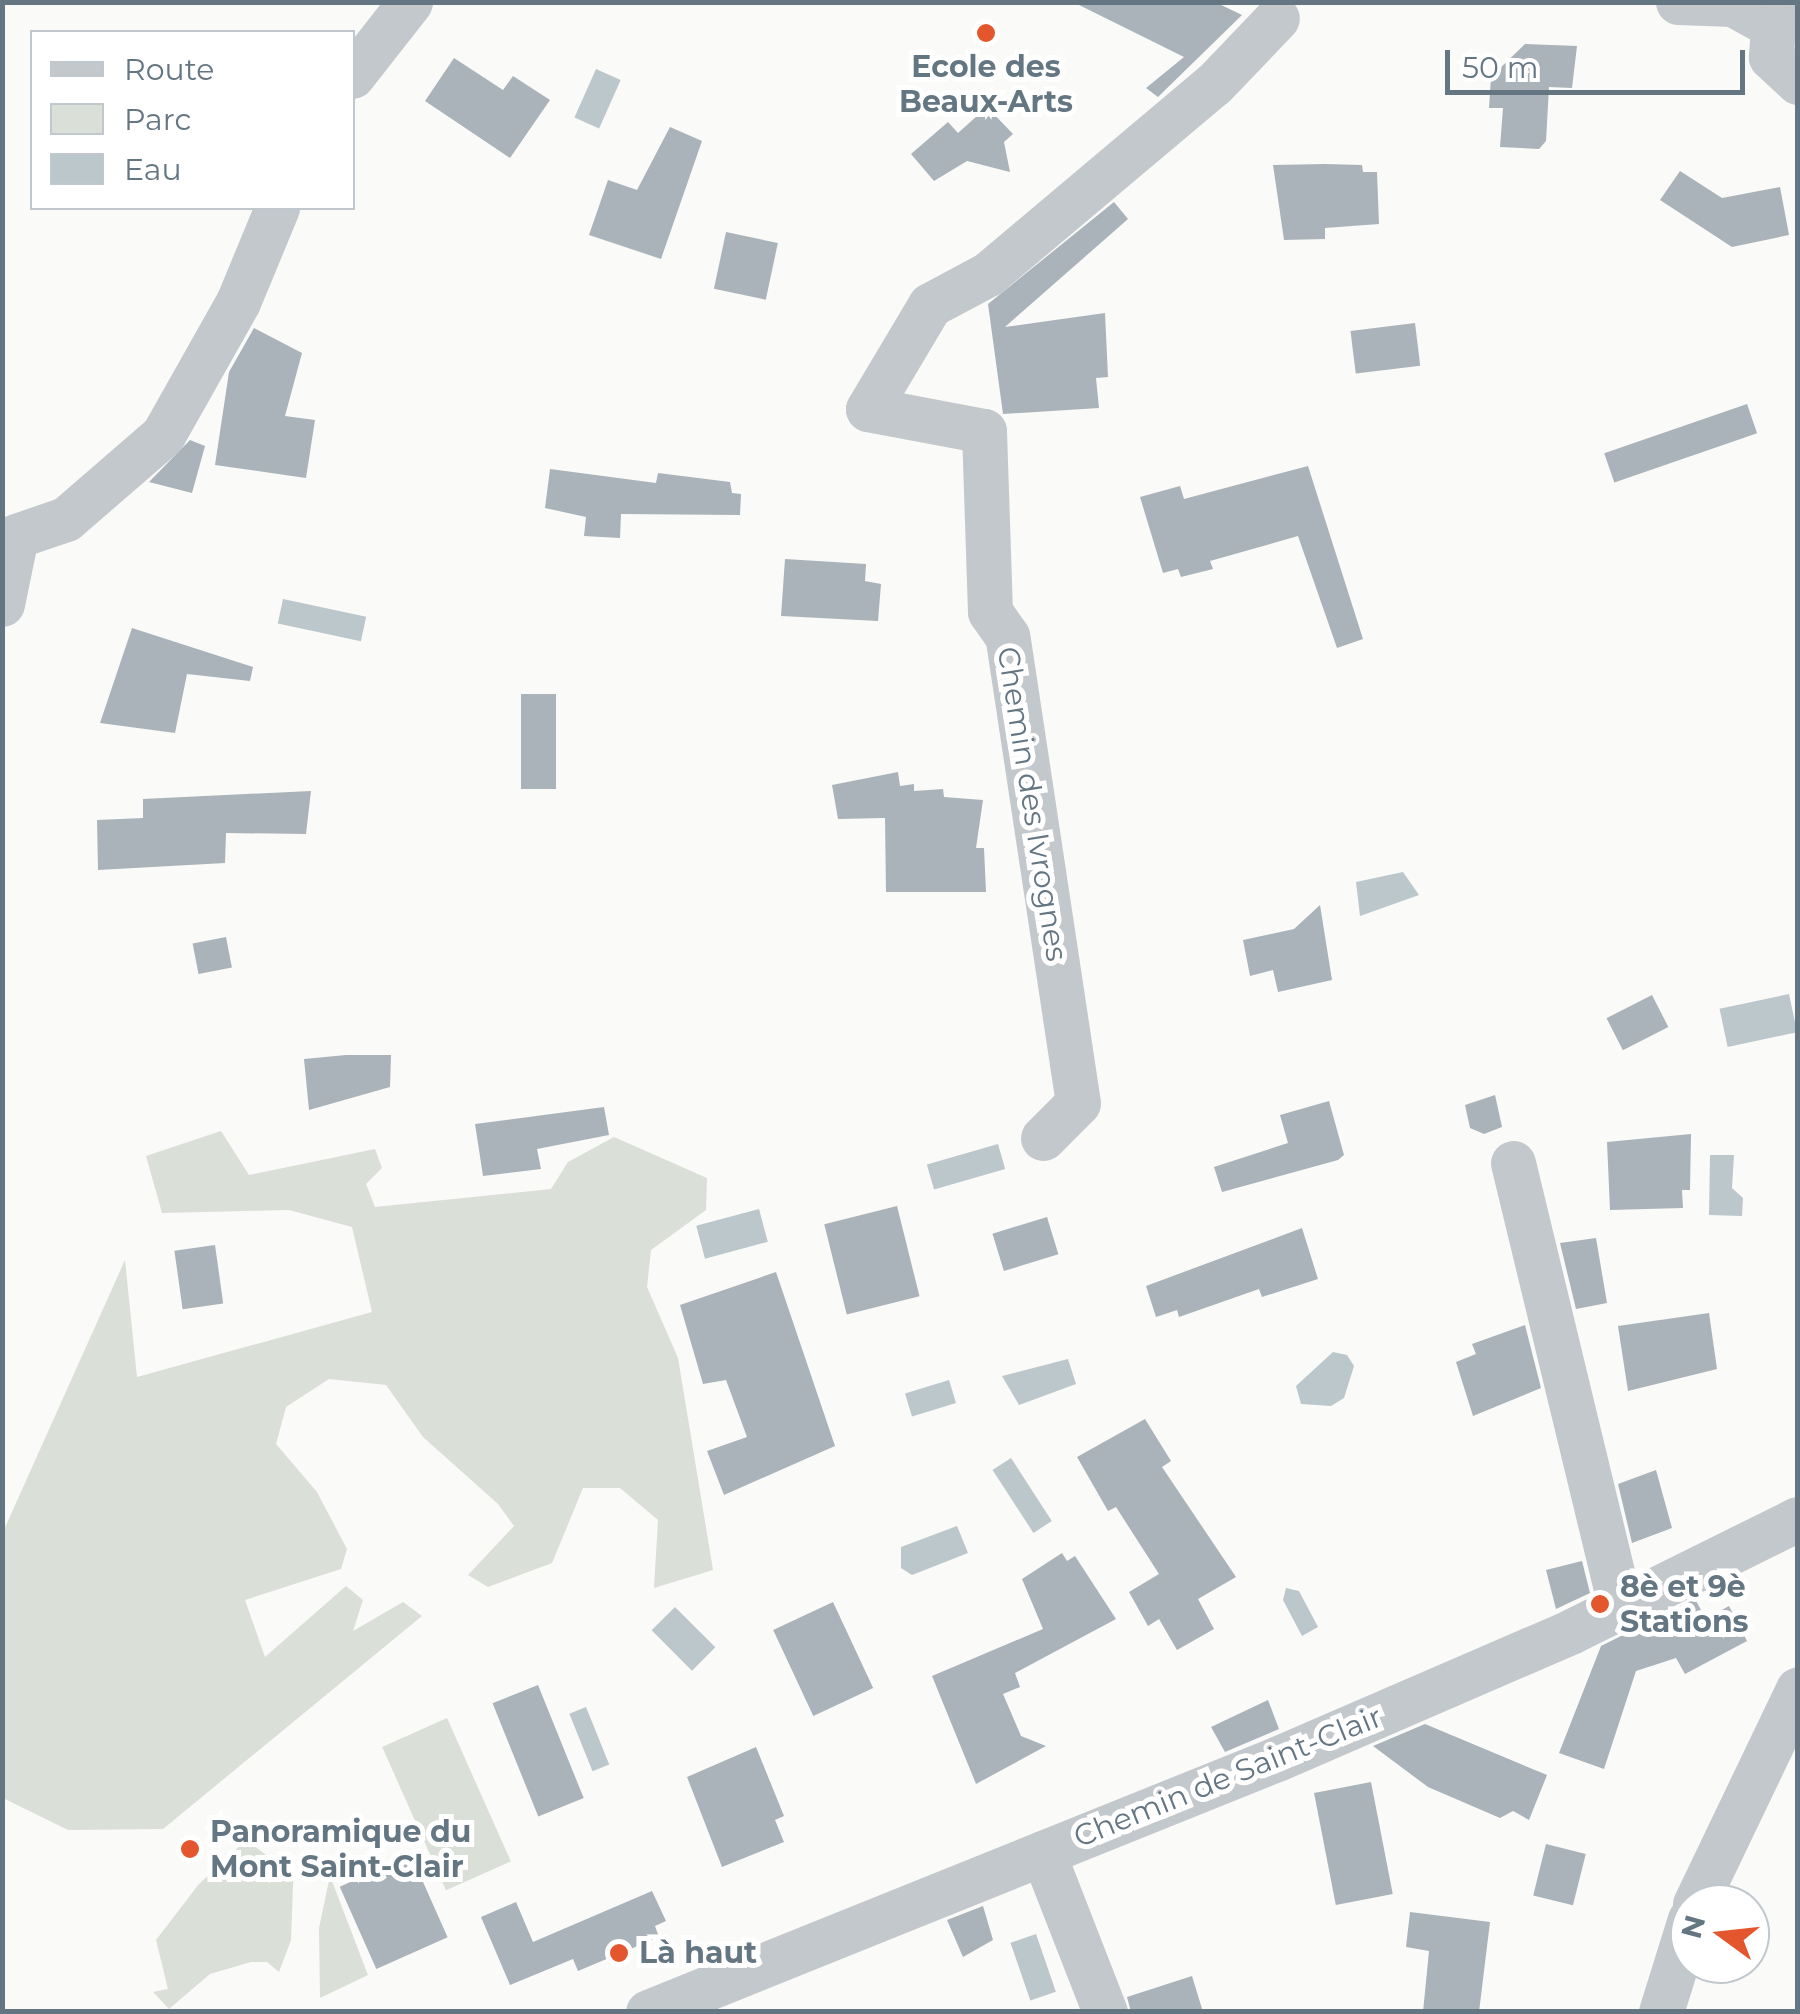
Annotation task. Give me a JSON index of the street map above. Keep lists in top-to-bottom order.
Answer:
{
  "streets": {
    "street": ["Chemin des Ivrognes", "Chemin de Saint-Clair"]
  },
  "places": [
    "Ecole des Beaux-Arts",
    "8è et 9è Stations",
    "Panoramique du Mont Saint-Clair",
    "Là haut"
  ],
  "legend": ["Route", "Parc", "Eau"],
  "scale_bar": "50 m",
  "north": "left"
}
